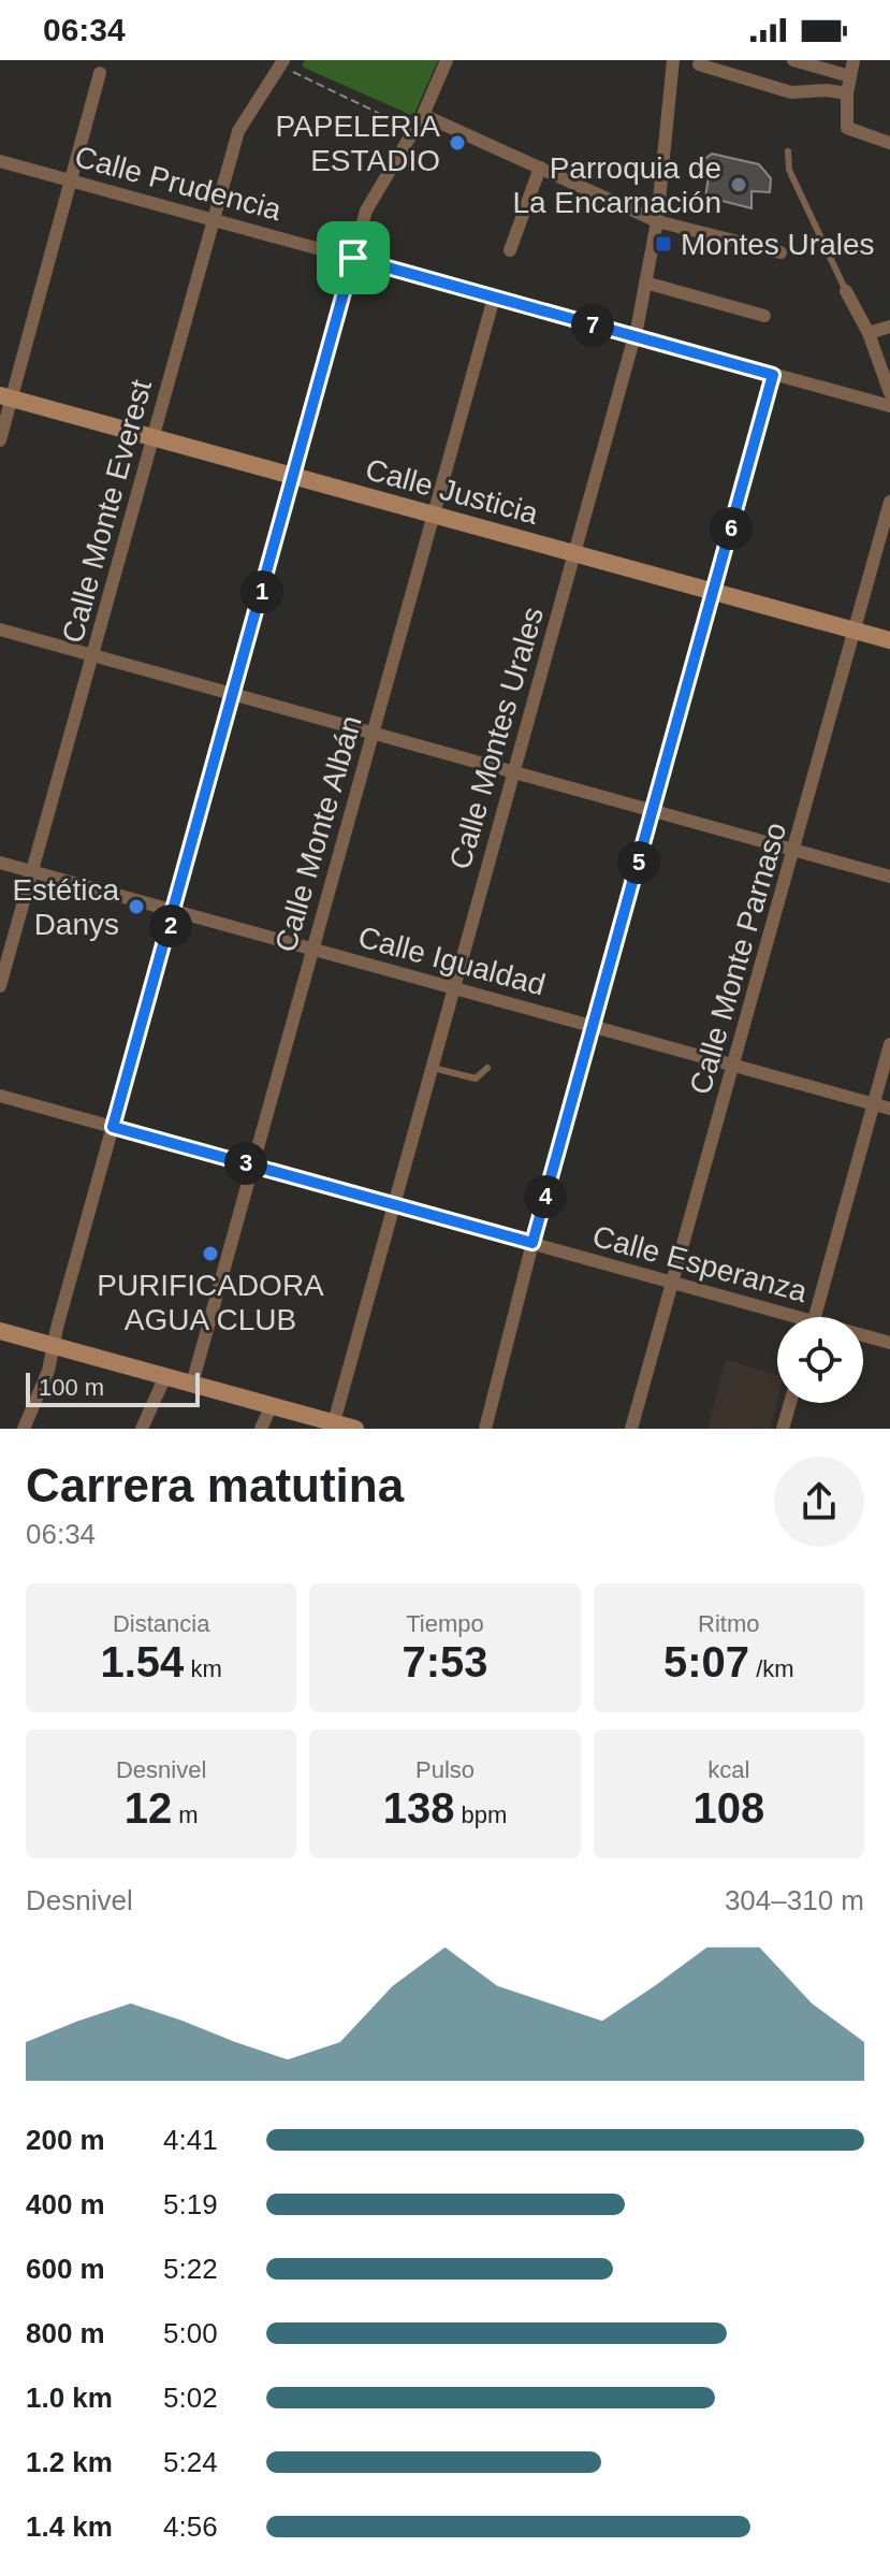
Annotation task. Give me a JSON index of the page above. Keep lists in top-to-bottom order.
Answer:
{
  "streets": {
    "street": [
      "Calle Prudencia",
      "Calle Justicia",
      "Calle Monte Everest",
      "Calle Montes Urales",
      "Calle Monte Albán",
      "Calle Monte Parnaso",
      "Calle Igualdad",
      "Calle Esperanza"
    ]
  },
  "crossings": [
    ["Calle Prudencia", "Calle Monte Everest"],
    ["Calle Prudencia", "Calle Montes Urales"],
    ["Calle Prudencia", "Calle Monte Albán"],
    ["Calle Justicia", "Calle Monte Everest"],
    ["Calle Justicia", "Calle Montes Urales"],
    ["Calle Justicia", "Calle Monte Albán"],
    ["Calle Justicia", "Calle Monte Parnaso"],
    ["Calle Monte Everest", "Calle Igualdad"],
    ["Calle Montes Urales", "Calle Igualdad"],
    ["Calle Montes Urales", "Calle Esperanza"],
    ["Calle Monte Albán", "Calle Igualdad"],
    ["Calle Monte Albán", "Calle Esperanza"],
    ["Calle Monte Parnaso", "Calle Igualdad"],
    ["Calle Monte Parnaso", "Calle Esperanza"]
  ],
  "places": {
    "other": [
      "PAPELERIA ESTADIO",
      "Parroquia de La Encarnación",
      "Estética Danys",
      "PURIFICADORA AGUA CLUB"
    ],
    "transit": ["Montes Urales"]
  },
  "scale_bar": "100 m",
  "page": {
    "status": "06:34",
    "pins": [
      "7",
      "6",
      "1",
      "5",
      "2",
      "3",
      "4"
    ],
    "scale": "100 m",
    "heading": ["Carrera matutina", "06:34"],
    "stats": [
      ["Distancia", "1.54 km"],
      ["Tiempo", "7:53"],
      ["Ritmo", "5:07 /km"],
      ["Desnivel", "12 m"],
      ["Pulso", "138 bpm"],
      ["kcal", "108"]
    ],
    "chart": ["Desnivel", "304–310 m"],
    "list": [
      {
        "name": "200 m",
        "note": "4:41"
      },
      {
        "name": "400 m",
        "note": "5:19"
      },
      {
        "name": "600 m",
        "note": "5:22"
      },
      {
        "name": "800 m",
        "note": "5:00"
      },
      {
        "name": "1.0 km",
        "note": "5:02"
      },
      {
        "name": "1.2 km",
        "note": "5:24"
      },
      {
        "name": "1.4 km",
        "note": "4:56"
      }
    ]
  }
}
